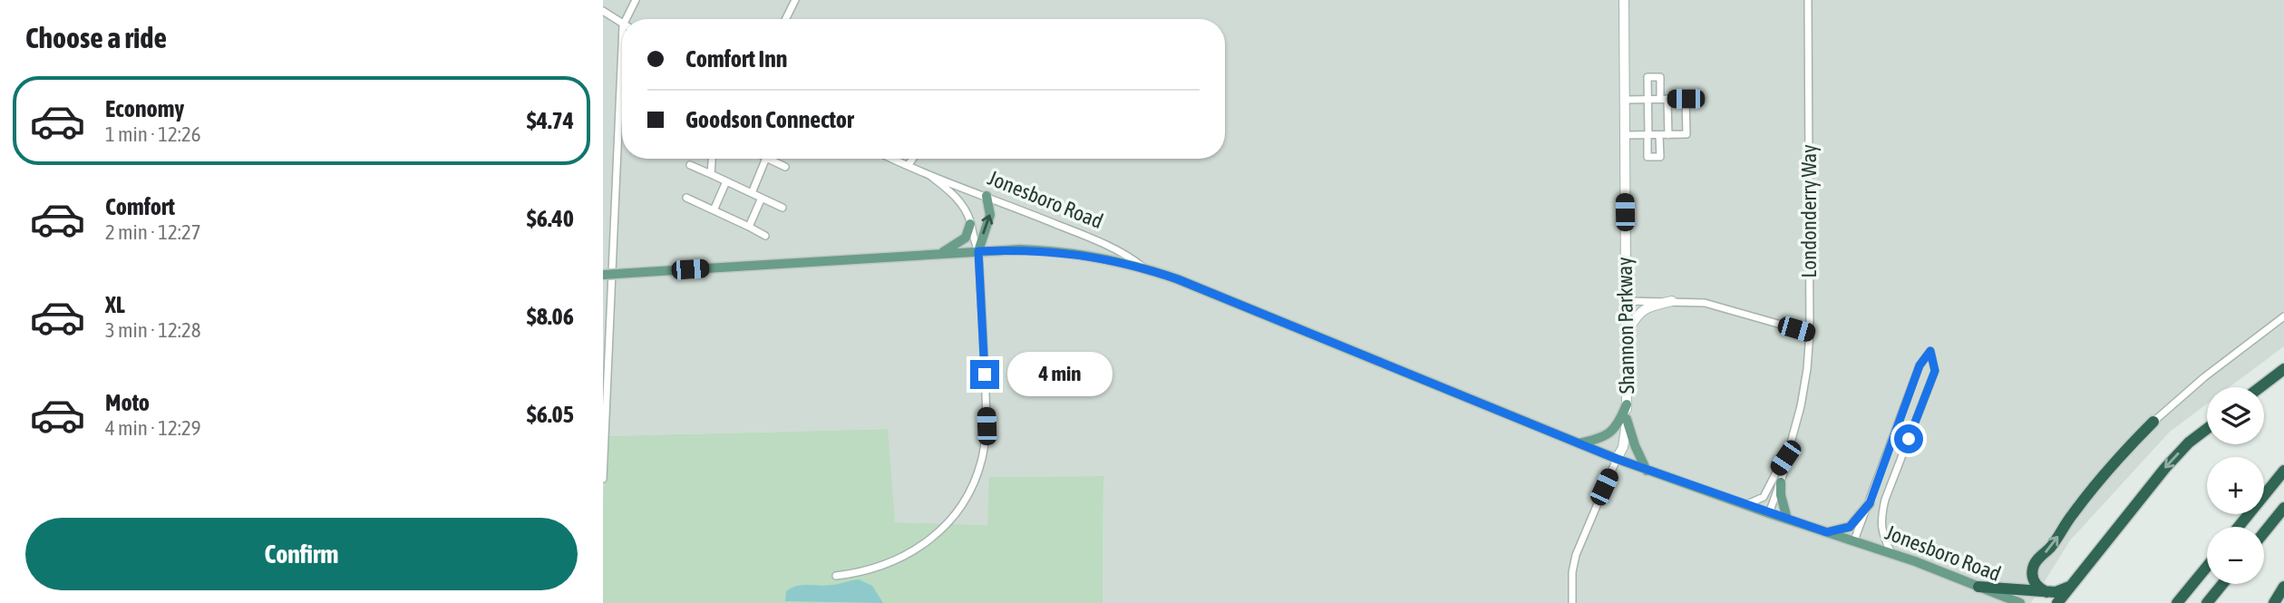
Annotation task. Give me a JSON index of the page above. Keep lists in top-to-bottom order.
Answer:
{
  "streets": {
    "main road": ["Jonesboro Road"],
    "street": ["Londonderry Way", "Shannon Parkway"]
  },
  "crossings": [
    ["Jonesboro Road", "Londonderry Way"],
    ["Jonesboro Road", "Shannon Parkway"],
    ["Londonderry Way", "Shannon Parkway"]
  ],
  "page": {
    "heading": "Choose a ride",
    "banner": ["Comfort Inn", "Goodson Connector"],
    "list": [
      {
        "name": "Economy",
        "note": "1 min · 12:26",
        "value": "$4.74"
      },
      {
        "name": "Comfort",
        "note": "2 min · 12:27",
        "value": "$6.40"
      },
      {
        "name": "XL",
        "note": "3 min · 12:28",
        "value": "$8.06"
      },
      {
        "name": "Moto",
        "note": "4 min · 12:29",
        "value": "$6.05"
      }
    ],
    "bubble": "4 min",
    "map_buttons": ["+", "−"],
    "buttons": "Confirm"
  }
}
